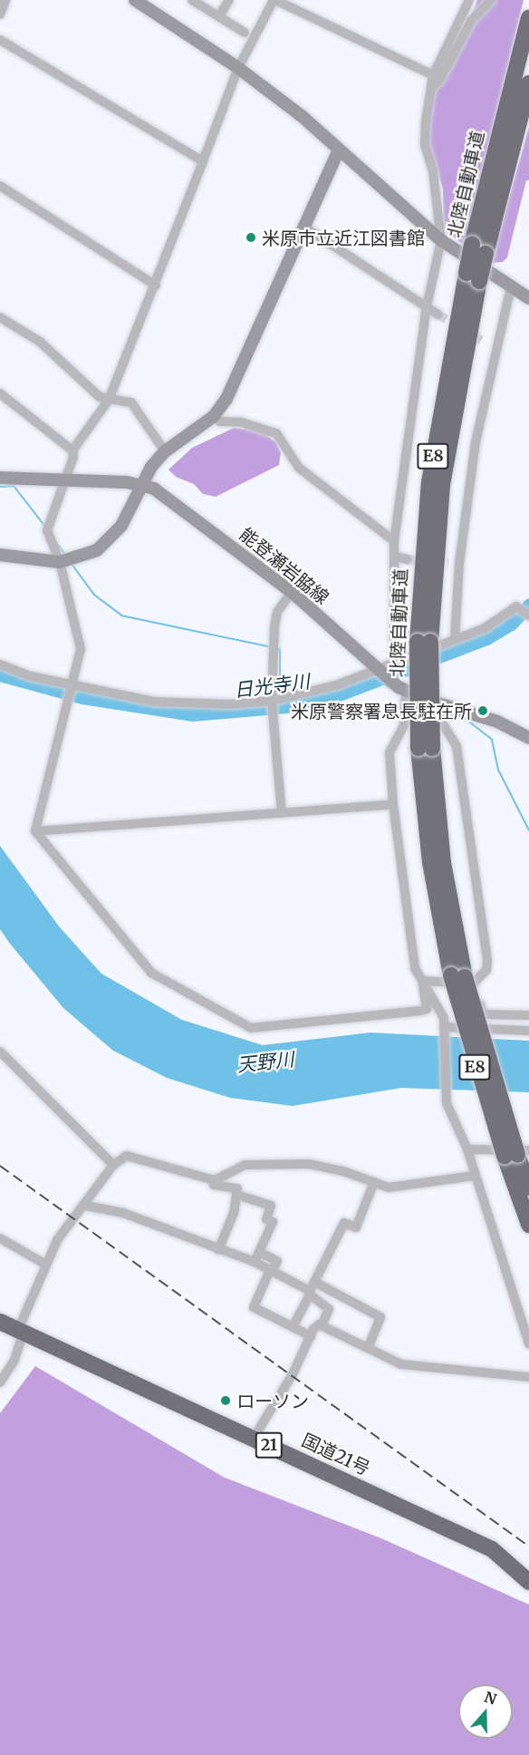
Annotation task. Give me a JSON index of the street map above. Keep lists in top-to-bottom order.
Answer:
{
  "streets": {
    "highway": [
      "北陸自動車道",
      "E8",
      "21",
      "国道21号"
    ],
    "street": ["能登瀬岩脇線"]
  },
  "water": ["日光寺川", "天野川"],
  "places": ["米原市立近江図書館", "米原警察署息長駐在所", "ローソン"],
  "north": "top"
}
